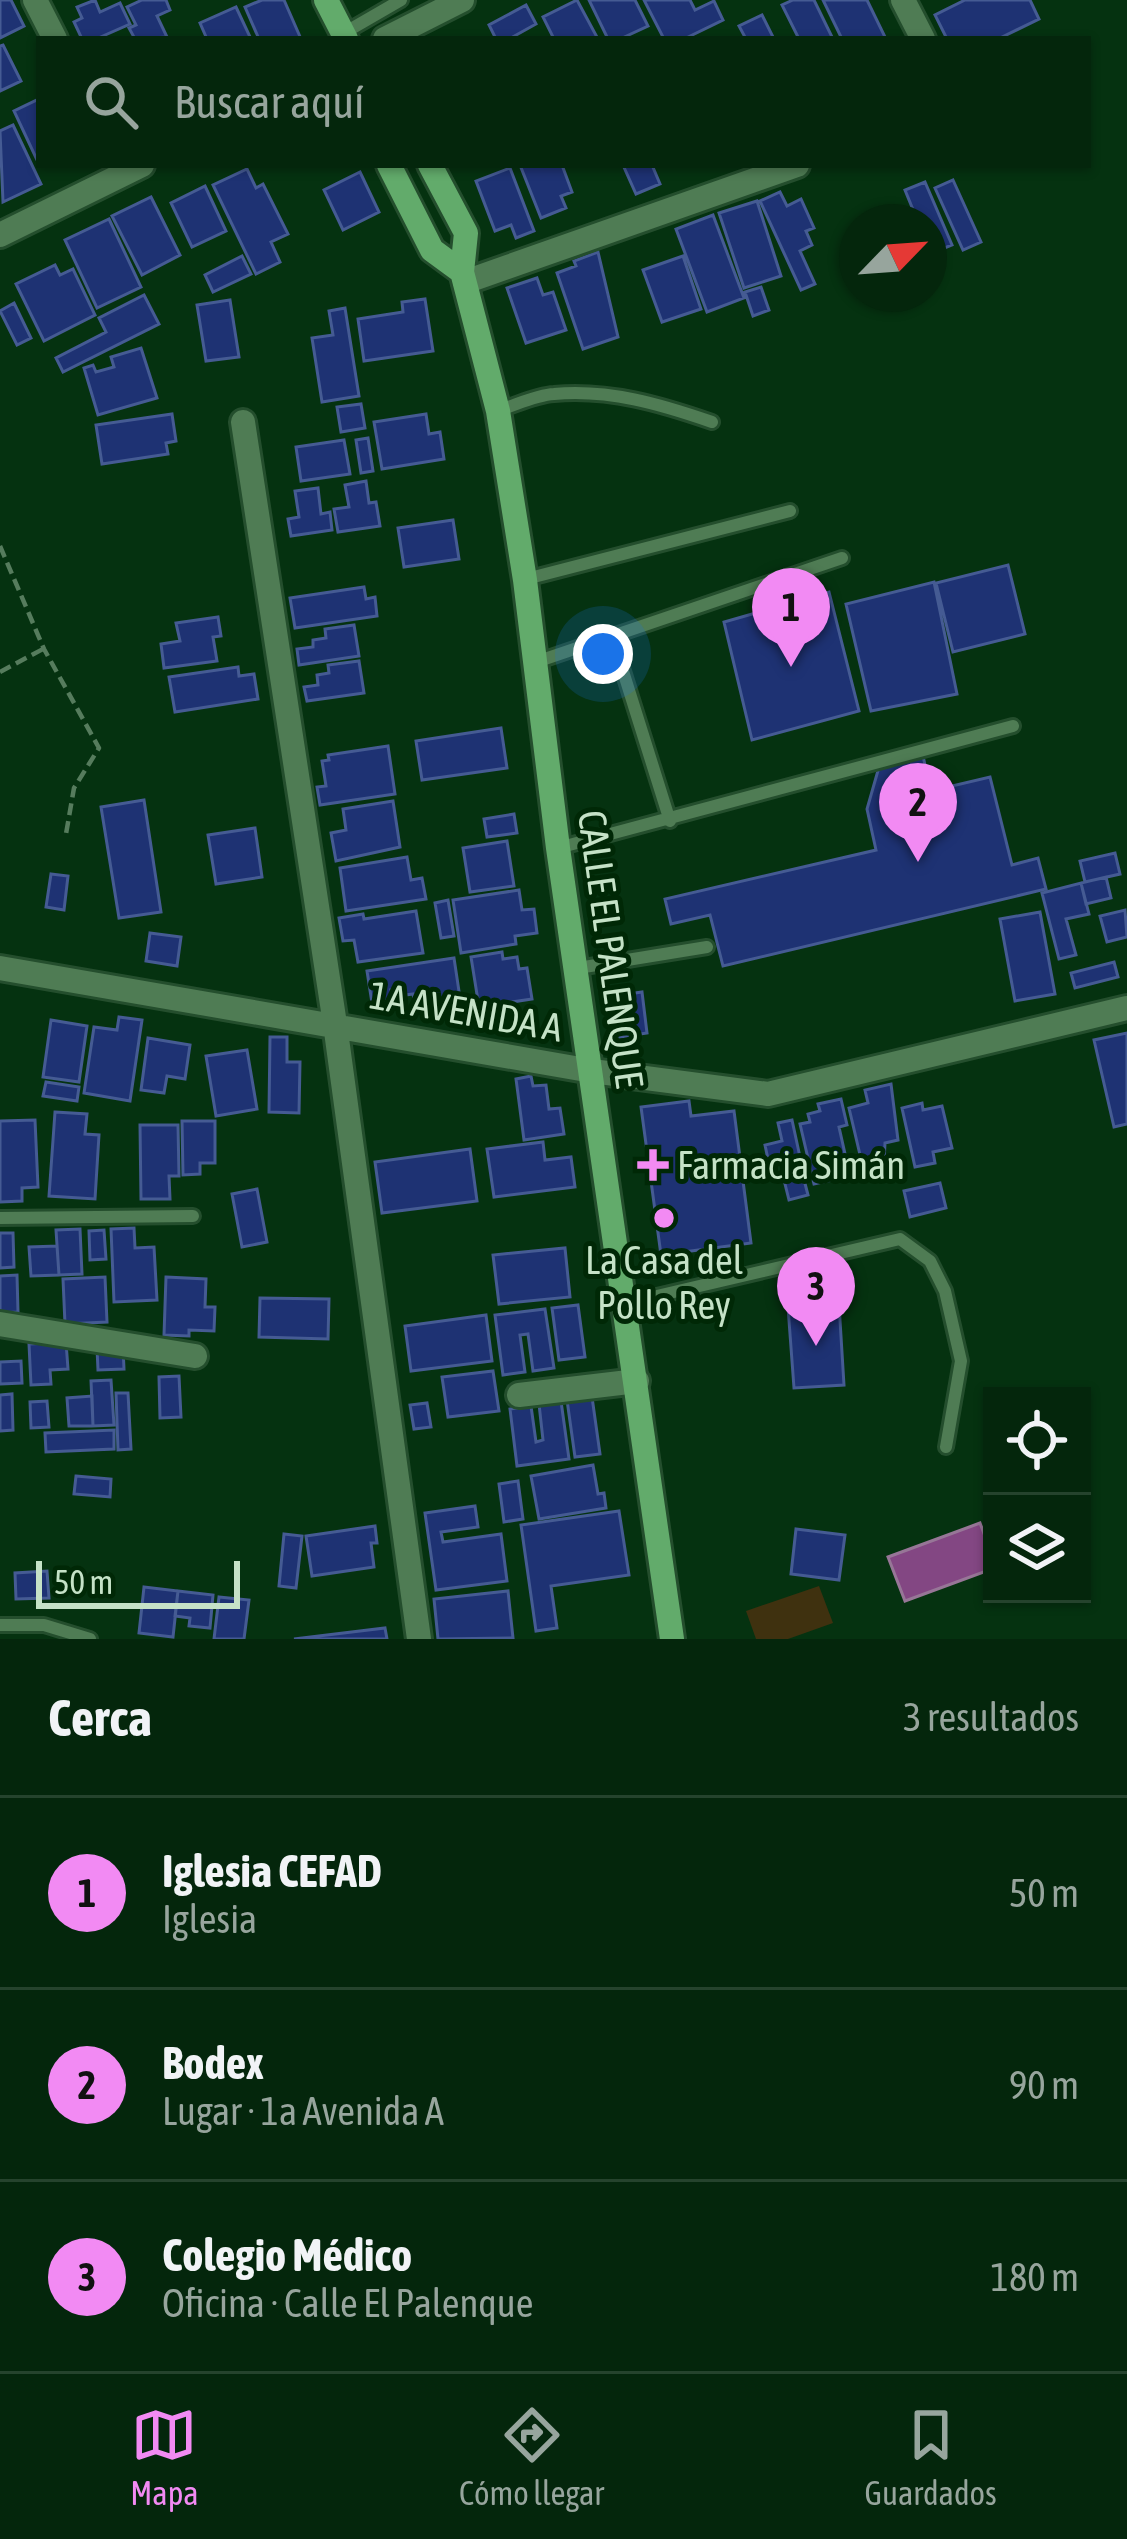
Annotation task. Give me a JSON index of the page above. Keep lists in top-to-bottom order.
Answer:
{
  "streets": {
    "street": ["CALLE EL PALENQUE", "1A AVENIDA A"]
  },
  "crossings": [
    ["CALLE EL PALENQUE", "1A AVENIDA A"]
  ],
  "places": {
    "health": ["Farmacia Simán"],
    "other": ["La Casa del Pollo Rey"]
  },
  "scale_bar": "50 m",
  "north": "top right",
  "page": {
    "search": "Buscar aquí",
    "pins": ["1", "2", "3"],
    "scale": "50 m",
    "heading": ["Cerca", "3 resultados"],
    "list": [
      {
        "mark": "1",
        "name": "Iglesia CEFAD",
        "note": "Iglesia",
        "value": "50 m"
      },
      {
        "mark": "2",
        "name": "Bodex",
        "note": "Lugar · 1a Avenida A",
        "value": "90 m"
      },
      {
        "mark": "3",
        "name": "Colegio Médico",
        "note": "Oficina · Calle El Palenque",
        "value": "180 m"
      }
    ],
    "nav": ["Mapa", "Cómo llegar", "Guardados"]
  }
}
